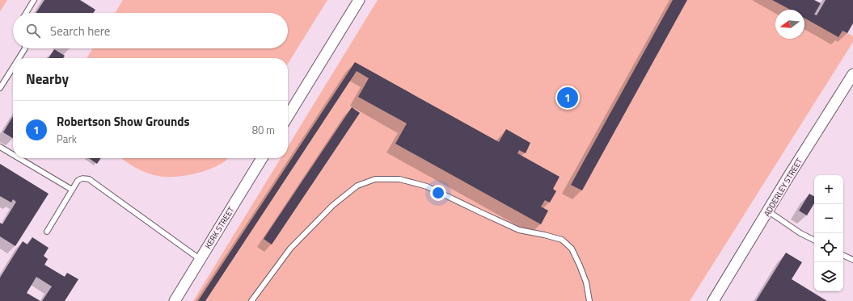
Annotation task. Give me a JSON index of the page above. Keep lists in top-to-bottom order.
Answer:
{
  "streets": {
    "street": ["ADDERLEY STREET", "KERK STREET"]
  },
  "north": "left",
  "page": {
    "search": "Search here",
    "heading": "Nearby",
    "pins": "1",
    "list": [
      {
        "mark": "1",
        "name": "Robertson Show Grounds",
        "note": "Park",
        "value": "80 m"
      }
    ],
    "map_buttons": ["+", "−"]
  }
}
